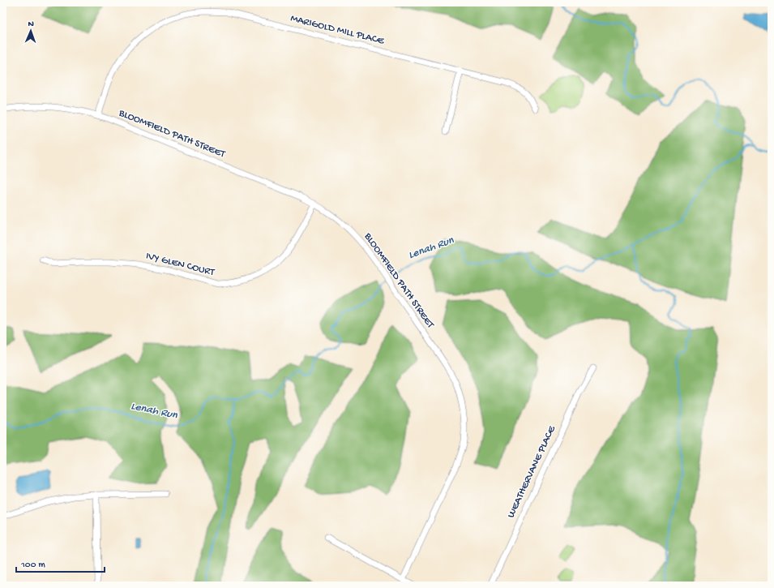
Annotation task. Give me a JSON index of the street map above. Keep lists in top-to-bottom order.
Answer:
{
  "streets": {
    "street": [
      "MARIGOLD MILL PLACE",
      "BLOOMFIELD PATH STREET",
      "IVY GLEN COURT",
      "WEATHERVANE PLACE"
    ]
  },
  "crossings": [
    ["MARIGOLD MILL PLACE", "BLOOMFIELD PATH STREET"],
    ["BLOOMFIELD PATH STREET", "IVY GLEN COURT"]
  ],
  "water": ["Lenah Run"],
  "scale_bar": "100 m",
  "north": "top"
}
